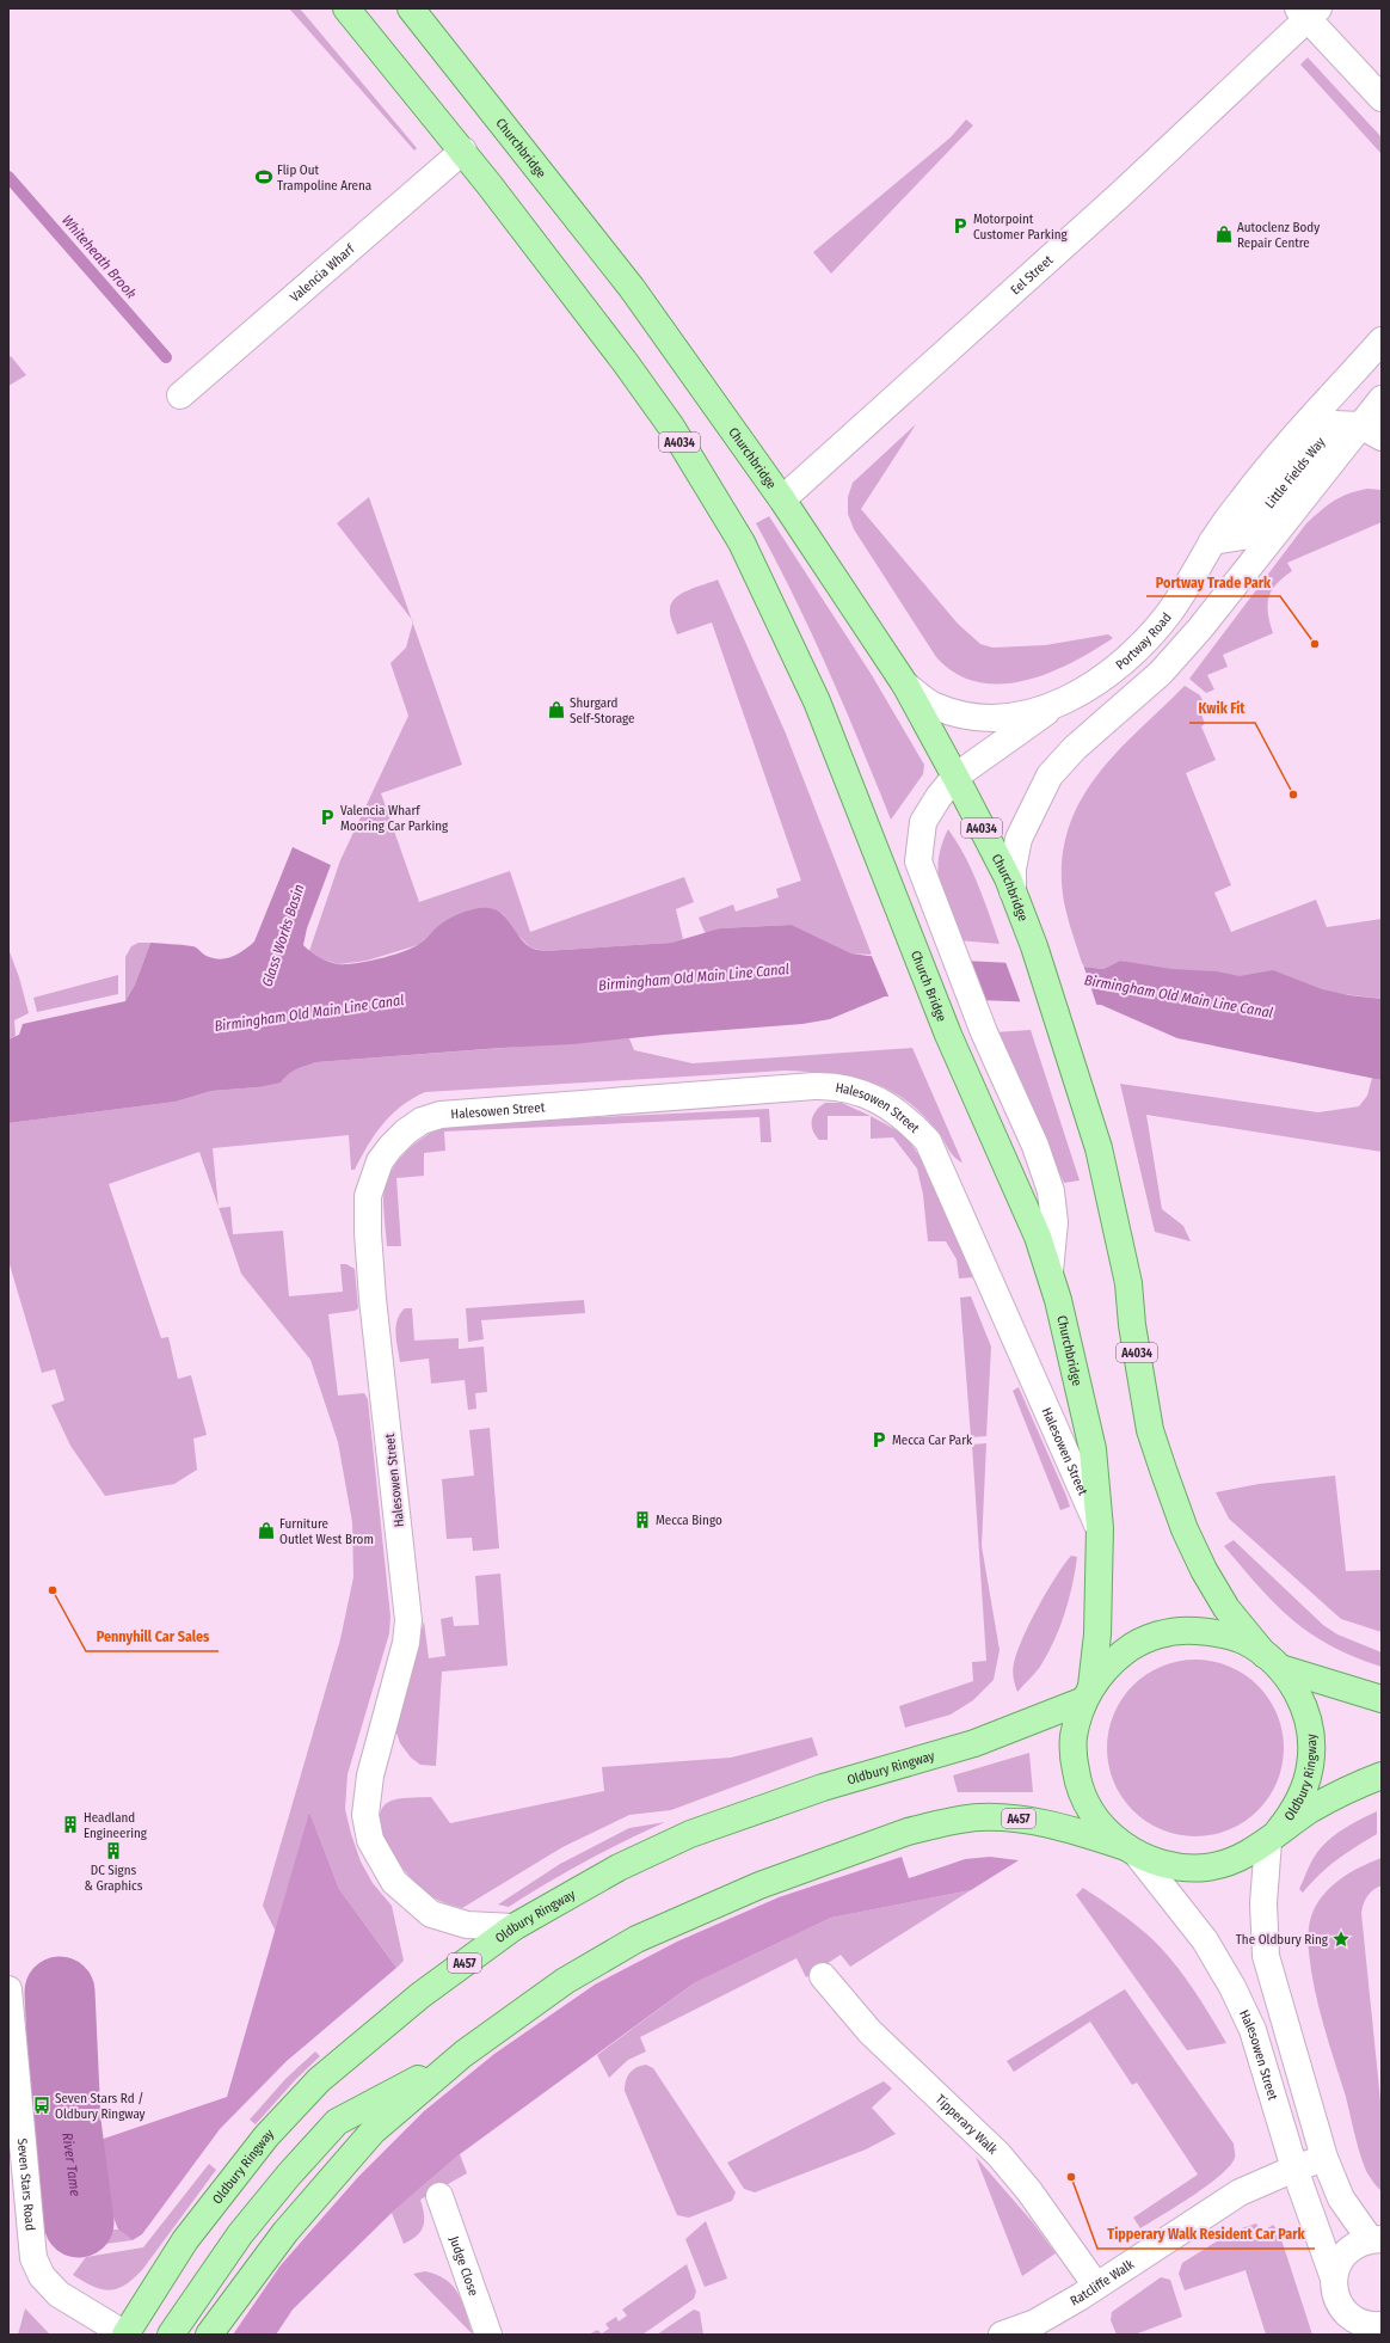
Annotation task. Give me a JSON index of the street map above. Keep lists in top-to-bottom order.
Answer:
{
  "streets": {
    "main road": [
      "Churchbridge",
      "A4034",
      "Church Bridge",
      "Oldbury Ringway",
      "A457"
    ],
    "street": [
      "Valencia Wharf",
      "Eel Street",
      "Little Fields Way",
      "Portway Road",
      "Halesowen Street",
      "Tipperary Walk",
      "Seven Stars Road",
      "Judge Close",
      "Ratcliffe Walk"
    ]
  },
  "crossings": [
    ["Churchbridge", "Eel Street"],
    ["Churchbridge", "Portway Road"],
    ["Churchbridge", "Church Bridge"],
    ["Churchbridge", "Halesowen Street"],
    ["Churchbridge", "Oldbury Ringway"],
    ["Valencia Wharf", "A4034"],
    ["Valencia Wharf", "Church Bridge"],
    ["A4034", "Church Bridge"],
    ["Little Fields Way", "Portway Road"],
    ["Halesowen Street", "Oldbury Ringway"],
    ["Halesowen Street", "Ratcliffe Walk"],
    ["Oldbury Ringway", "Seven Stars Road"],
    ["Tipperary Walk", "Ratcliffe Walk"]
  ],
  "water": [
    "Whiteheath Brook",
    "Glass Works Basin",
    "Birmingham Old Main Line Canal",
    "River Tame"
  ],
  "places": {
    "sports": ["Flip Out Trampoline Arena"],
    "parking": ["Motorpoint Customer Parking", "Valencia Wharf Mooring Car Parking", "Mecca Car Park"],
    "shop": ["Autoclenz Body Repair Centre", "Shurgard Self-Storage", "Furniture Outlet West Brom"],
    "other": [
      "Portway Trade Park",
      "Kwik Fit",
      "Pennyhill Car Sales",
      "Tipperary Walk Resident Car Park"
    ],
    "building": ["Mecca Bingo", "Headland Engineering", "DC Signs & Graphics"],
    "place": ["The Oldbury Ring"],
    "bus stop": ["Seven Stars Rd / Oldbury Ringway"]
  }
}
